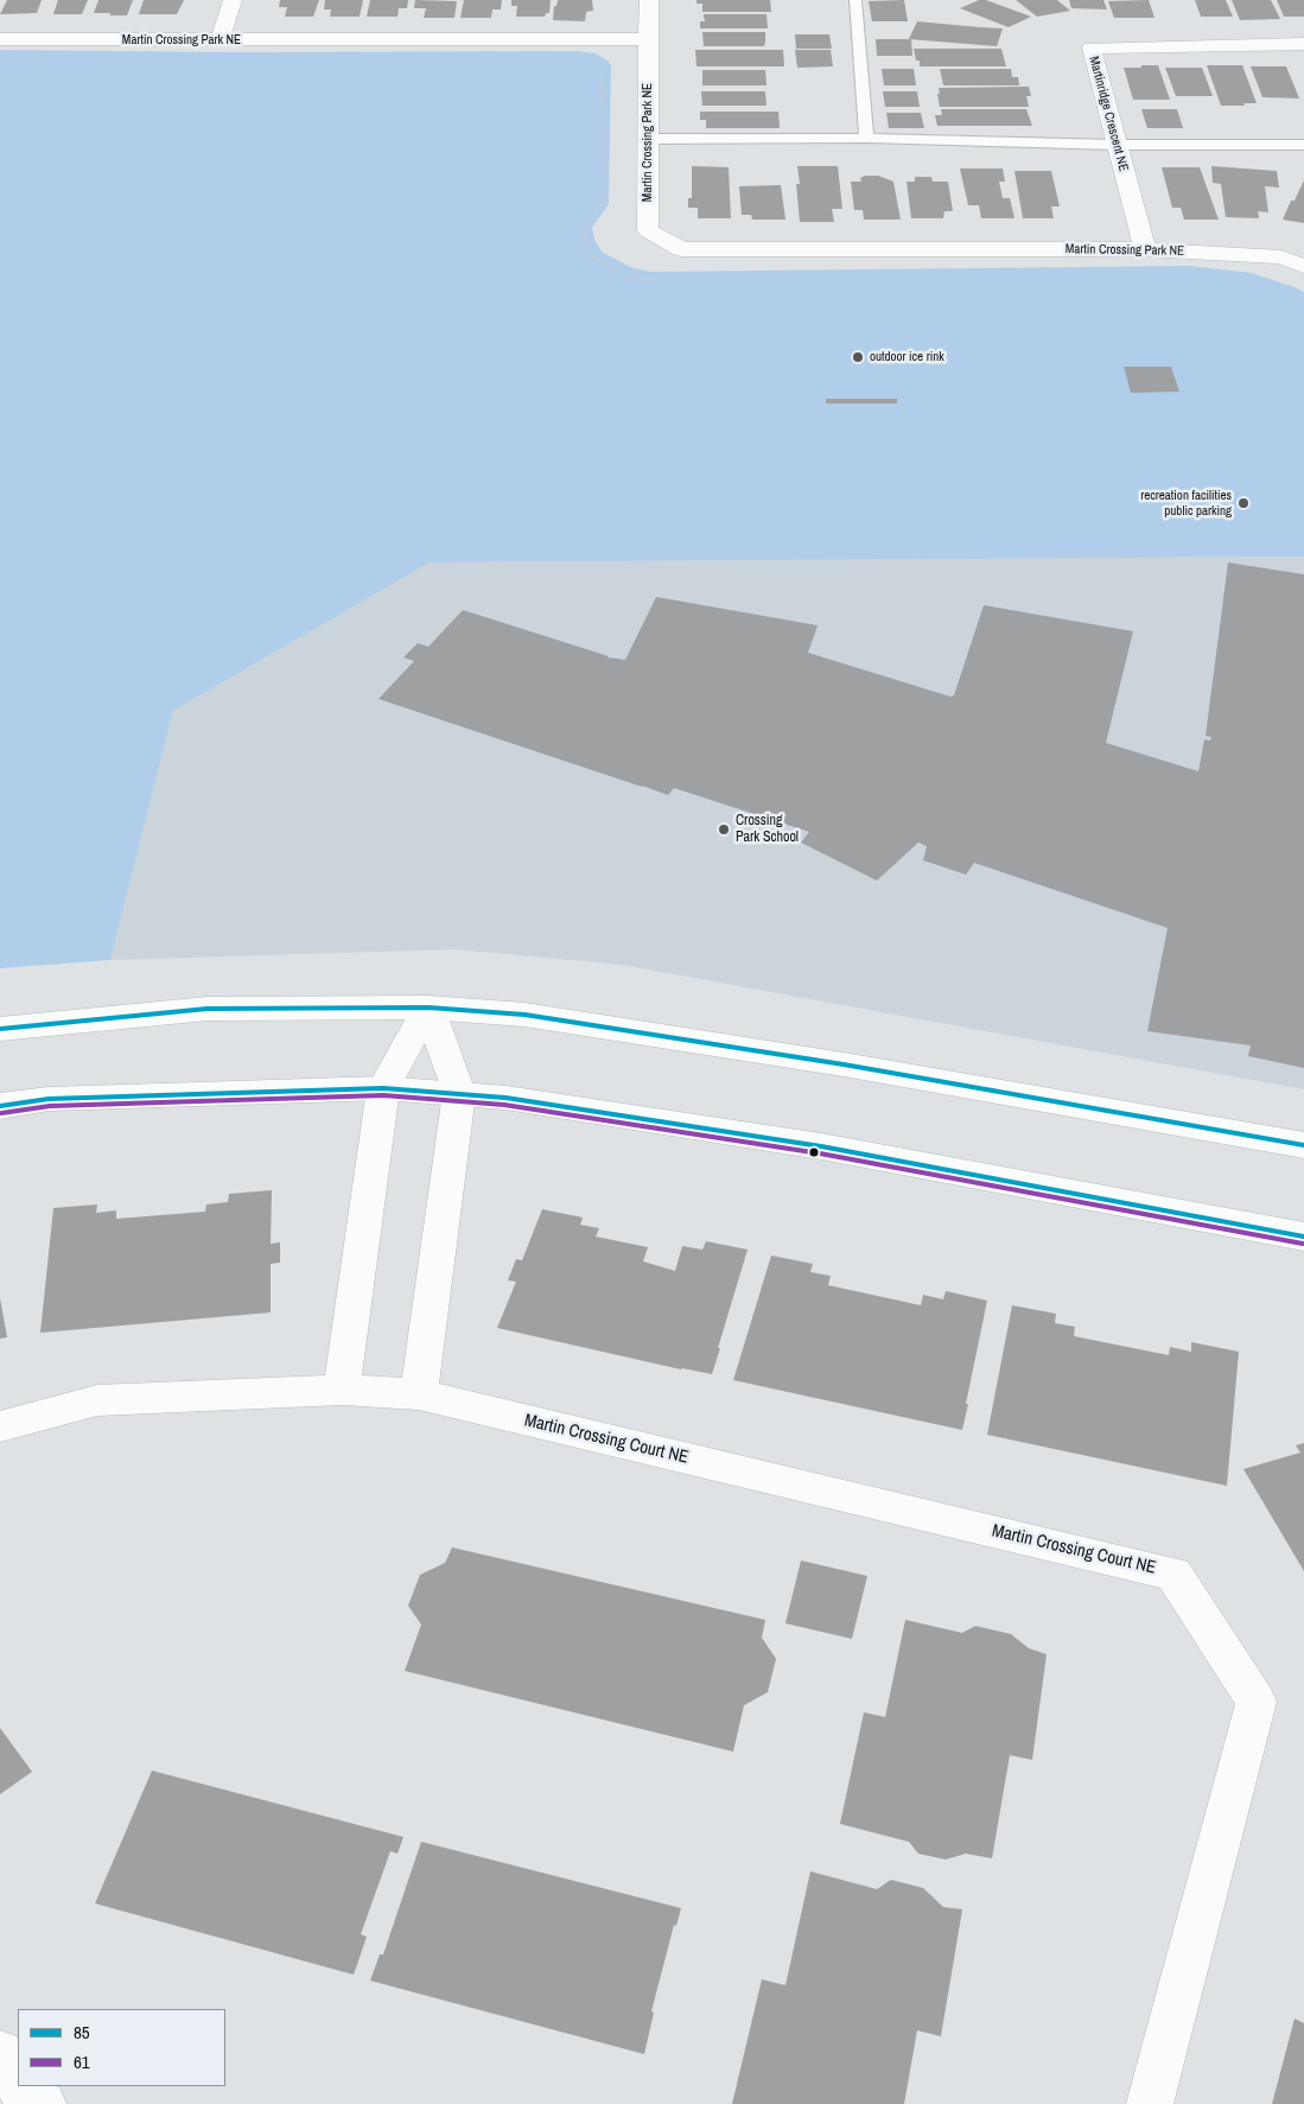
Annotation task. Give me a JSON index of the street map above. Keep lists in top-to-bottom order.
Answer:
{
  "streets": {
    "street": ["Martin Crossing Park NE", "Martinridge Crescent NE", "Martin Crossing Court NE"]
  },
  "crossings": [
    ["Martin Crossing Park NE", "Martinridge Crescent NE"]
  ],
  "places": ["outdoor ice rink", "recreation facilities public parking", "Crossing Park School"],
  "lines": ["transit line 85", "transit line 61"],
  "legend": ["85", "61"]
}
